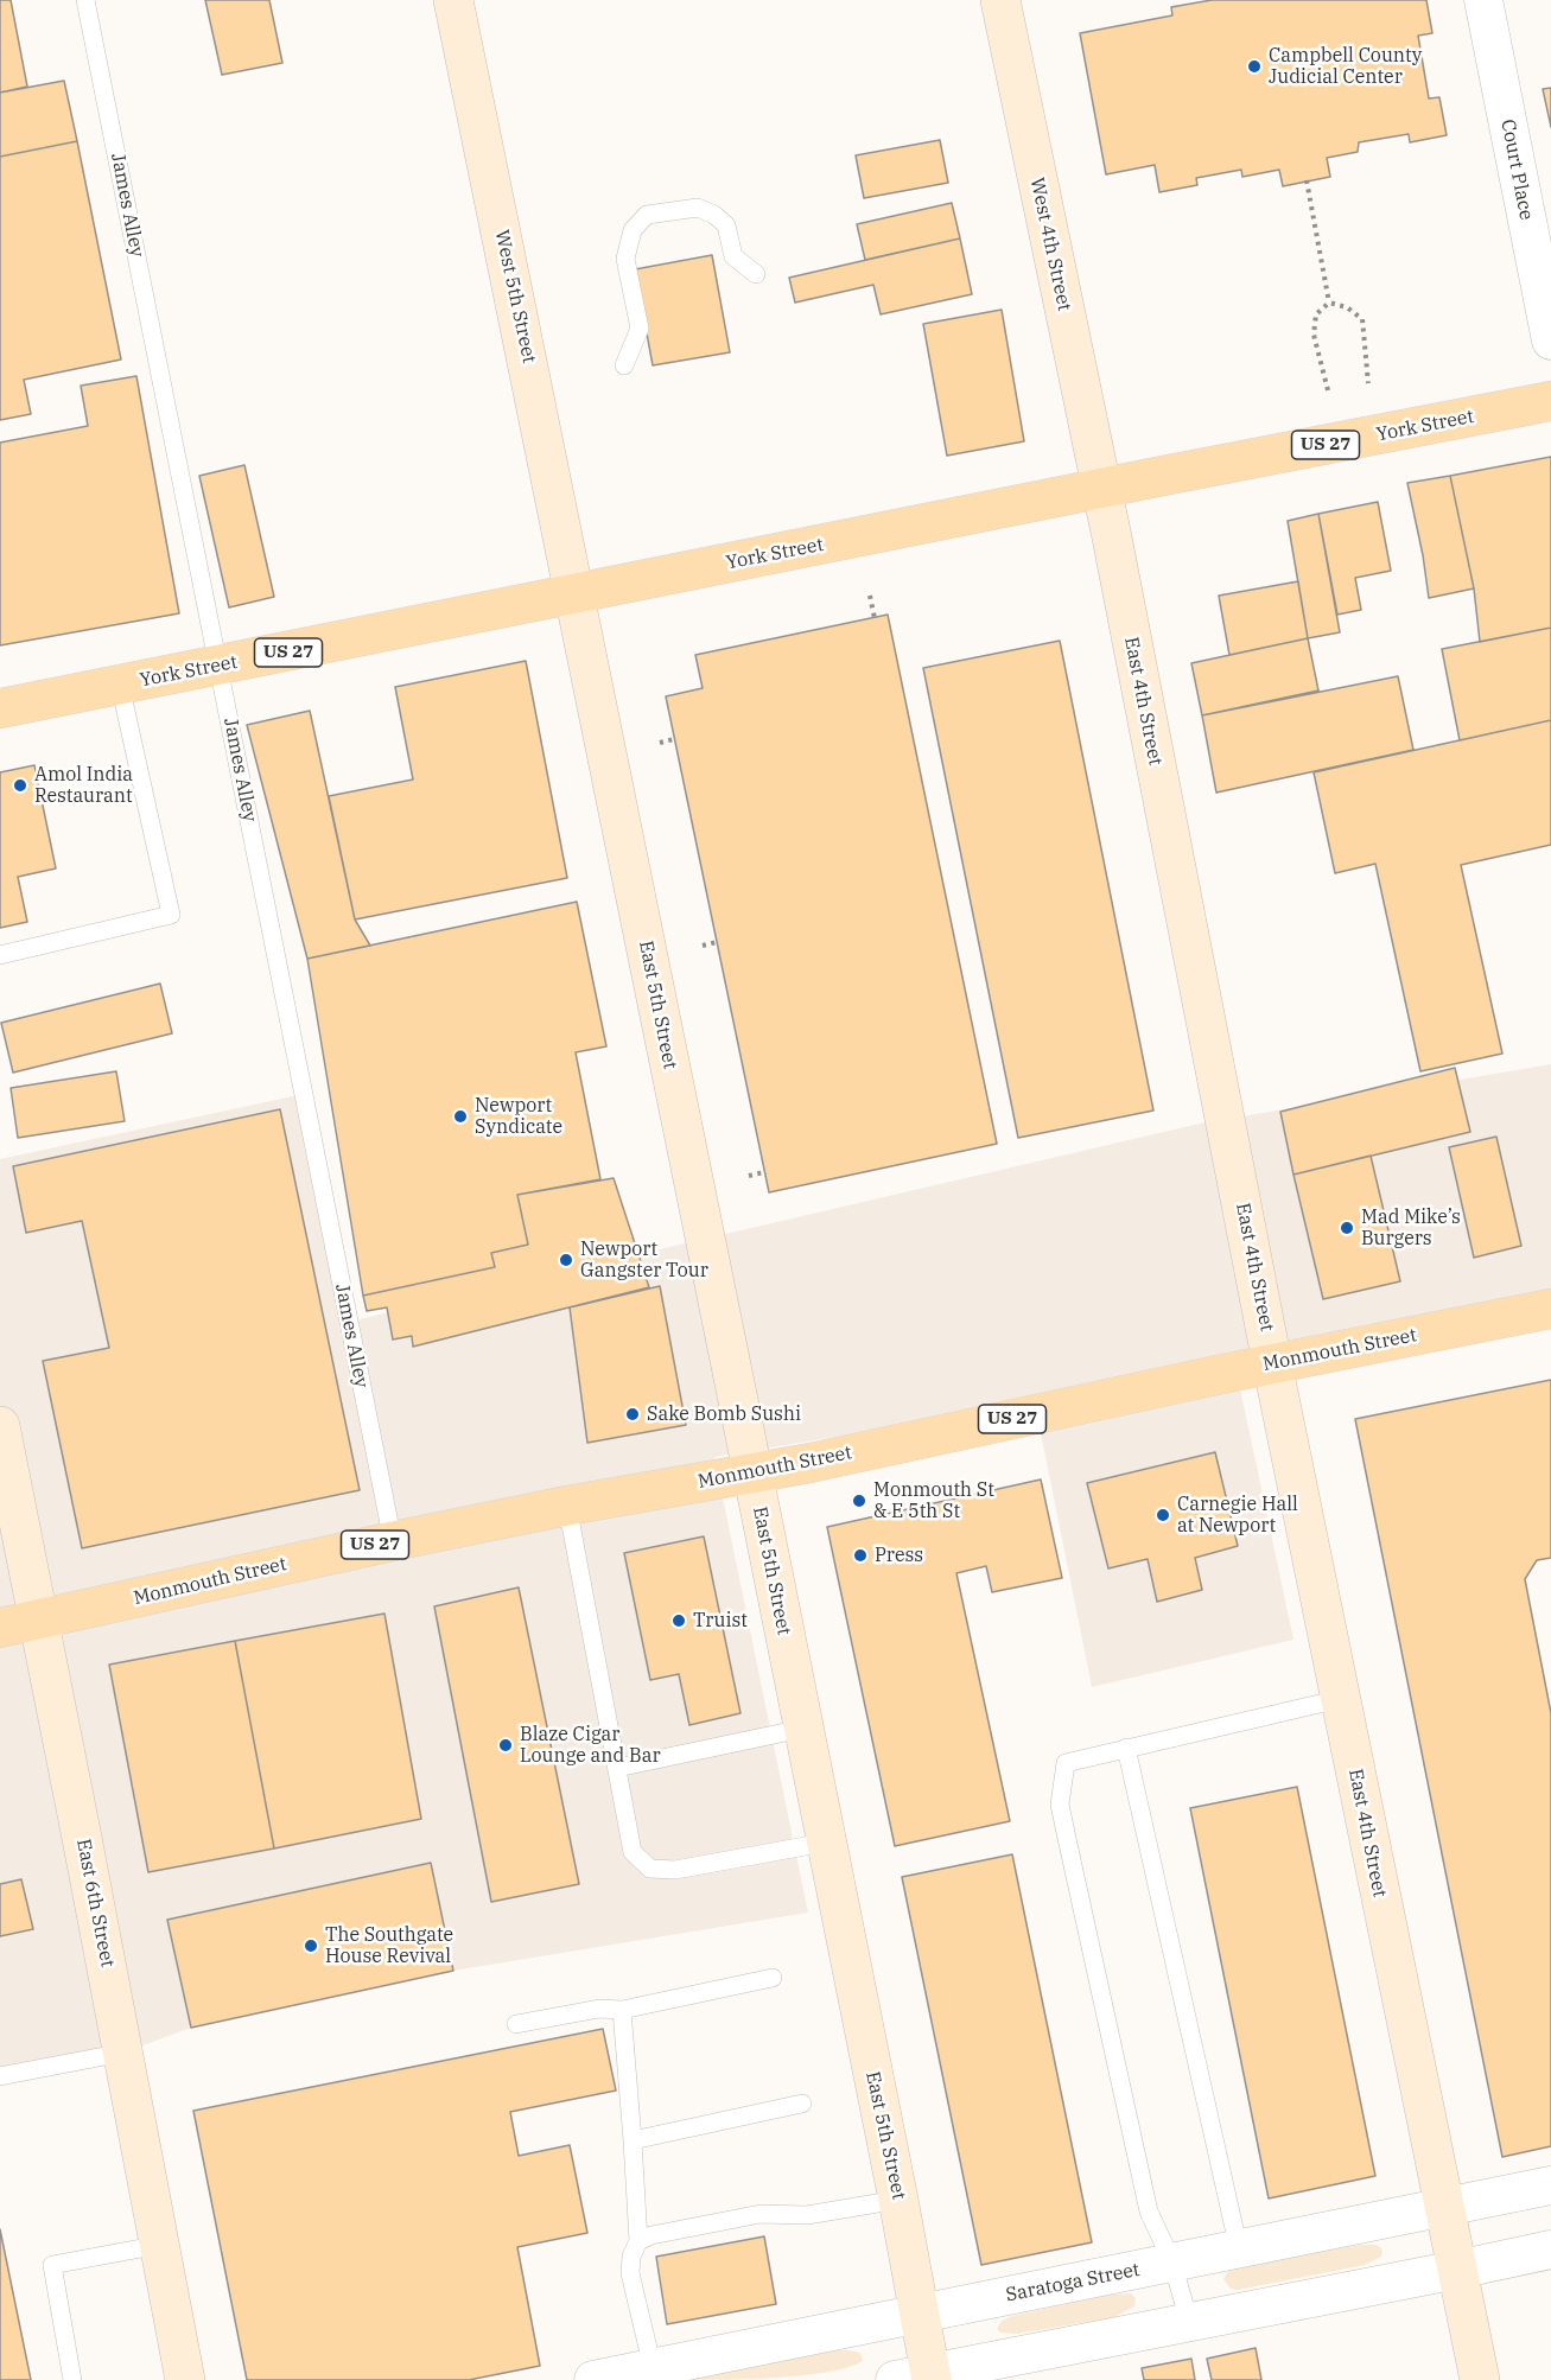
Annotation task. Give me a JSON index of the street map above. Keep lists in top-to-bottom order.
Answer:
{
  "streets": {
    "main road": ["York Street", "US 27", "Monmouth Street"],
    "street": [
      "Court Place",
      "West 4th Street",
      "West 5th Street",
      "East 4th Street",
      "East 5th Street",
      "East 6th Street",
      "Saratoga Street"
    ],
    "lane": ["James Alley"]
  },
  "crossings": [
    ["James Alley", "York Street"],
    ["James Alley", "Monmouth Street"],
    ["West 4th Street", "York Street"],
    ["West 4th Street", "East 4th Street"],
    ["West 5th Street", "York Street"],
    ["West 5th Street", "East 5th Street"],
    ["York Street", "East 4th Street"],
    ["York Street", "East 5th Street"],
    ["East 4th Street", "Monmouth Street"],
    ["East 4th Street", "Saratoga Street"],
    ["East 5th Street", "Monmouth Street"],
    ["East 5th Street", "Saratoga Street"],
    ["Monmouth Street", "East 6th Street"]
  ],
  "places": [
    "Campbell County Judicial Center",
    "Amol India Restaurant",
    "Newport Syndicate",
    "Mad Mike’s Burgers",
    "Newport Gangster Tour",
    "Sake Bomb Sushi",
    "Monmouth St & E 5th St",
    "Carnegie Hall at Newport",
    "Press",
    "Truist",
    "Blaze Cigar Lounge and Bar",
    "The Southgate House Revival"
  ]
}
